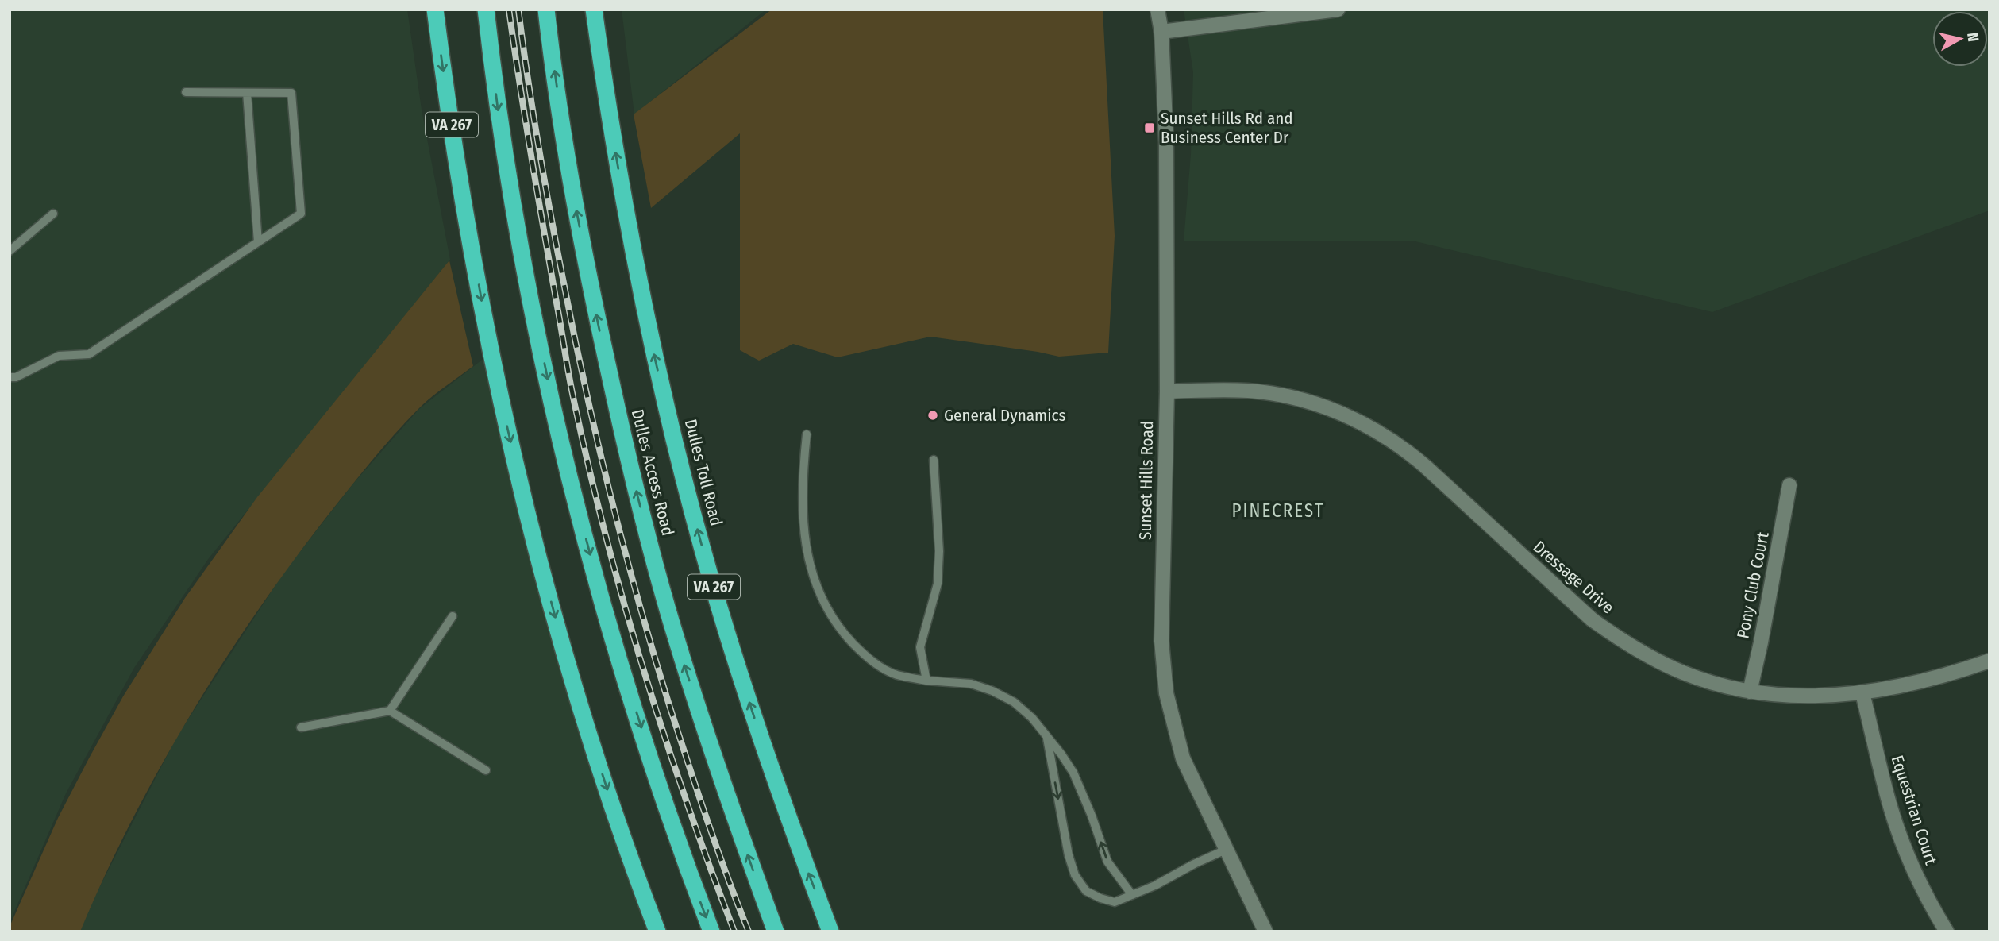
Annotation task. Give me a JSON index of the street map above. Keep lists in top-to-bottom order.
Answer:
{
  "streets": {
    "highway": ["VA 267", "Dulles Access Road", "Dulles Toll Road"],
    "street": [
      "Sunset Hills Road",
      "Dressage Drive",
      "Pony Club Court",
      "Equestrian Court"
    ]
  },
  "crossings": [
    ["Sunset Hills Road", "Dressage Drive"],
    ["Dressage Drive", "Pony Club Court"],
    ["Dressage Drive", "Equestrian Court"]
  ],
  "districts": ["PINECREST"],
  "places": {
    "transit": ["Sunset Hills Rd and Business Center Dr"],
    "other": ["General Dynamics"]
  },
  "north": "right"
}
